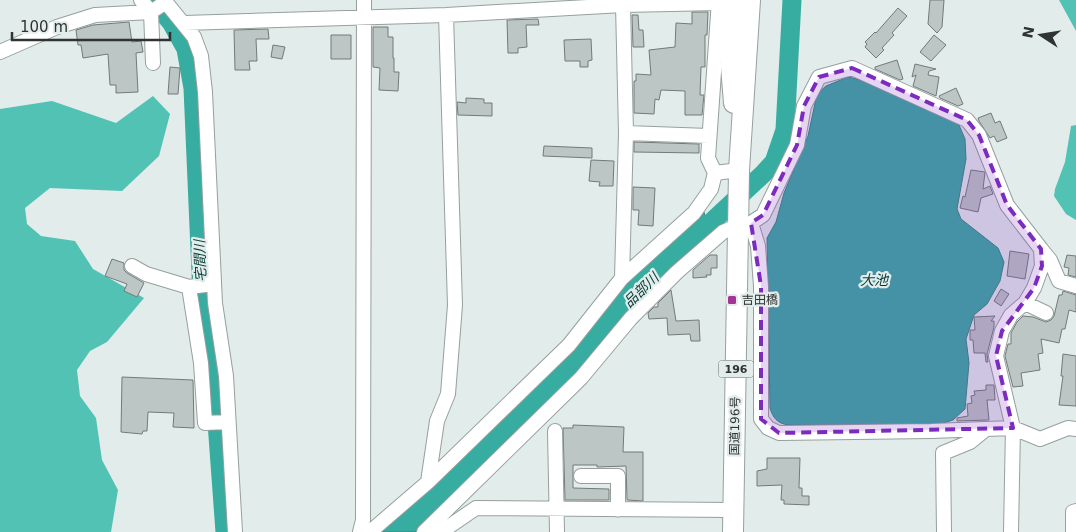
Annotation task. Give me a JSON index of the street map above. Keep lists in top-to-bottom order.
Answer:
{
  "streets": {
    "highway": ["196", "国道196号"]
  },
  "water": ["宅間川", "大池", "品部川"],
  "places": {
    "transit": ["吉田橋"]
  },
  "scale_bar": "100 m",
  "north": "left"
}
